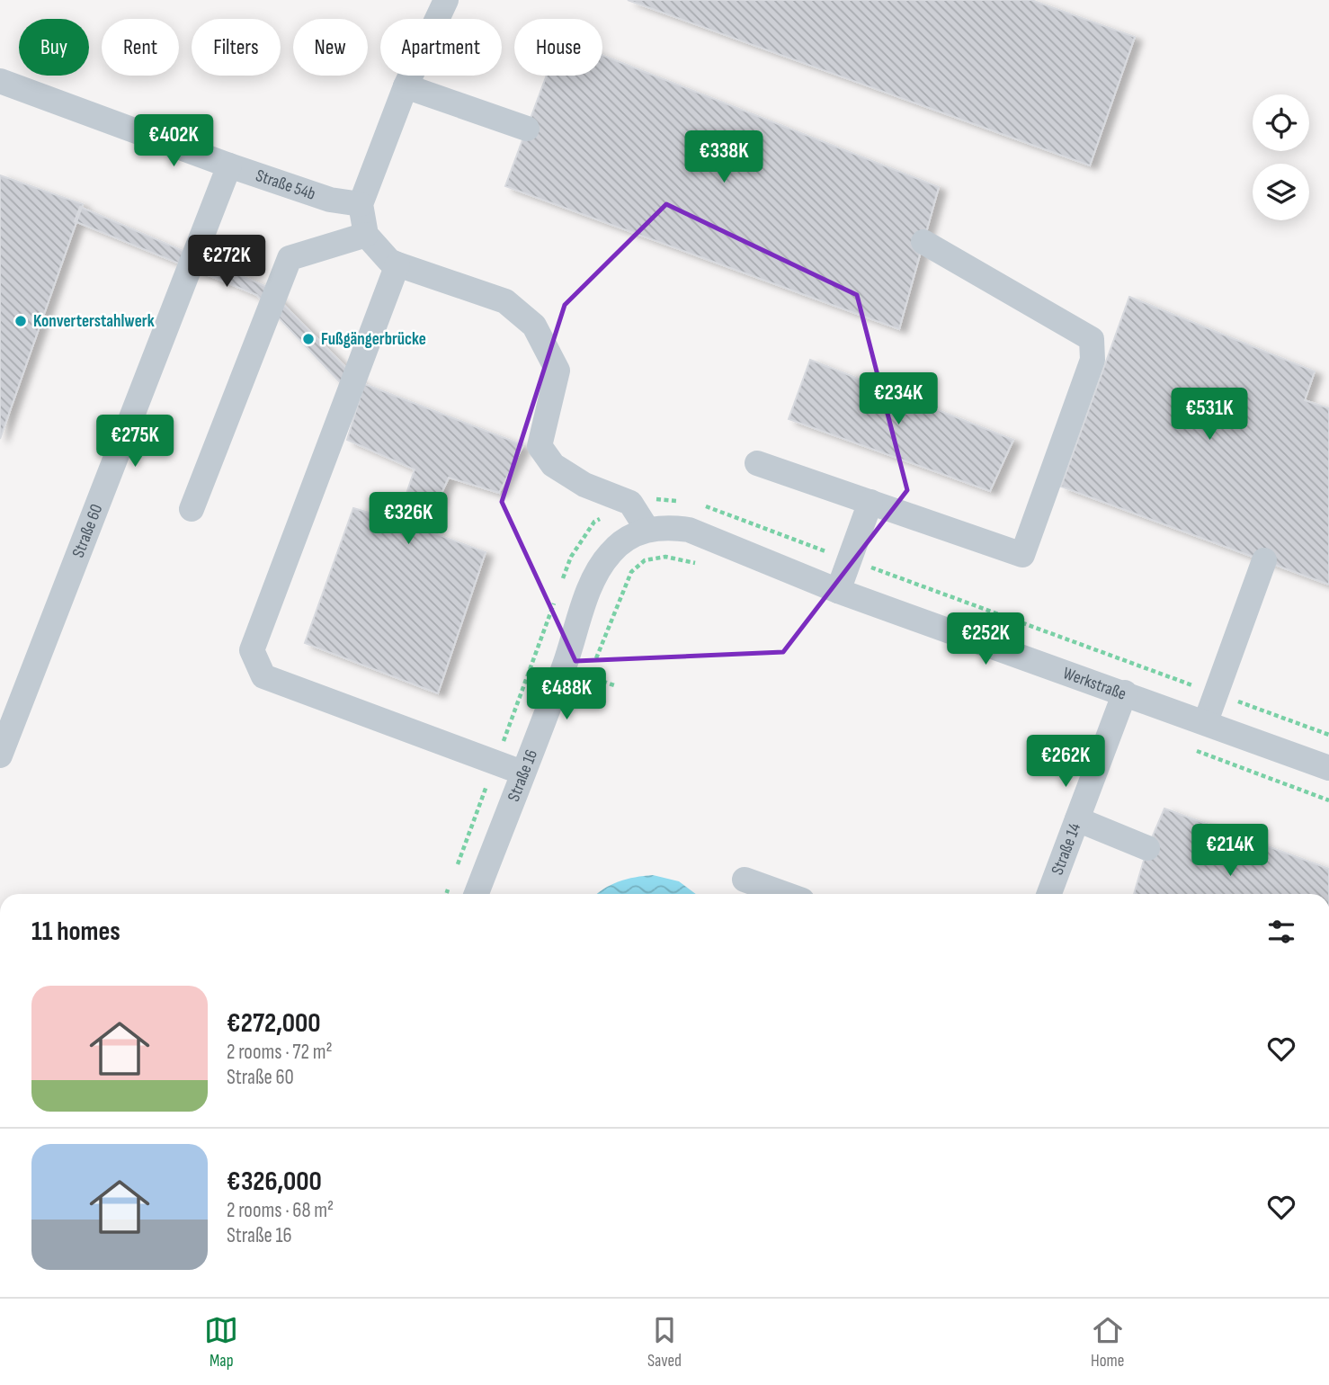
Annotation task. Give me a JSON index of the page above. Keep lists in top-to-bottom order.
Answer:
{
  "streets": {
    "street": [
      "Straße 54b",
      "Straße 60",
      "Werkstraße",
      "Straße 16",
      "Straße 14"
    ]
  },
  "crossings": [
    ["Straße 54b", "Straße 60"],
    ["Werkstraße", "Straße 16"],
    ["Werkstraße", "Straße 14"]
  ],
  "places": ["Konverterstahlwerk", "Fußgängerbrücke"],
  "page": {
    "chip": [
      "Buy",
      "Rent",
      "Filters",
      "New",
      "Apartment",
      "House"
    ],
    "price": [
      "€402K",
      "€338K",
      "€272K",
      "€234K",
      "€531K",
      "€275K",
      "€326K",
      "€252K",
      "€488K",
      "€262K",
      "€214K"
    ],
    "heading": "11 homes",
    "list": [
      {
        "name": "€272,000",
        "note": "2 rooms · 72 m² · Straße 60"
      },
      {
        "name": "€326,000",
        "note": "2 rooms · 68 m² · Straße 16"
      }
    ],
    "tabs": ["Map", "Saved", "Home"]
  }
}
